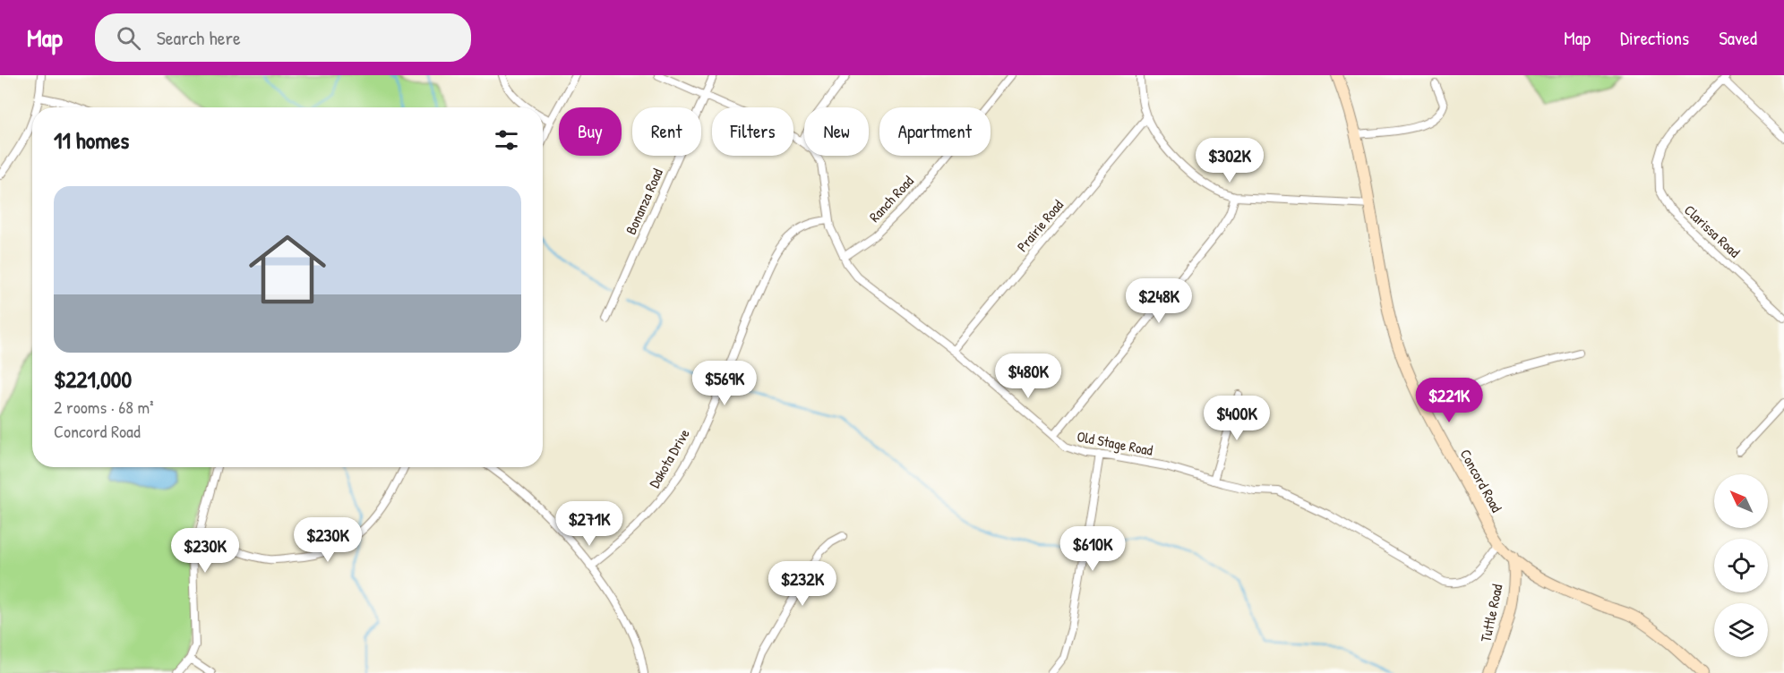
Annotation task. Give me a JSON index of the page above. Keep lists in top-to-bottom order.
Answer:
{
  "streets": {
    "main road": ["Concord Road", "Tuttle Road"],
    "street": [
      "Ranch Road",
      "Bonanza Road",
      "Prairie Road",
      "Clarissa Road",
      "Old Stage Road",
      "Dakota Drive"
    ]
  },
  "crossings": [
    ["Ranch Road", "Old Stage Road"],
    ["Bonanza Road", "Old Stage Road"],
    ["Prairie Road", "Old Stage Road"],
    ["Old Stage Road", "Dakota Drive"],
    ["Old Stage Road", "Concord Road"],
    ["Concord Road", "Tuttle Road"]
  ],
  "north": "top left",
  "page": {
    "header": "Map",
    "search": "Search here",
    "nav": ["Map", "Directions", "Saved"],
    "chip": [
      "Buy",
      "Rent",
      "Filters",
      "New",
      "Apartment"
    ],
    "heading": "11 homes",
    "price": [
      "$302K",
      "$248K",
      "$480K",
      "$569K",
      "$221K",
      "$400K",
      "$271K",
      "$230K",
      "$610K",
      "$230K",
      "$232K"
    ],
    "list": [
      {
        "name": "$221,000",
        "note": "2 rooms · 68 m² · Concord Road"
      }
    ]
  }
}
